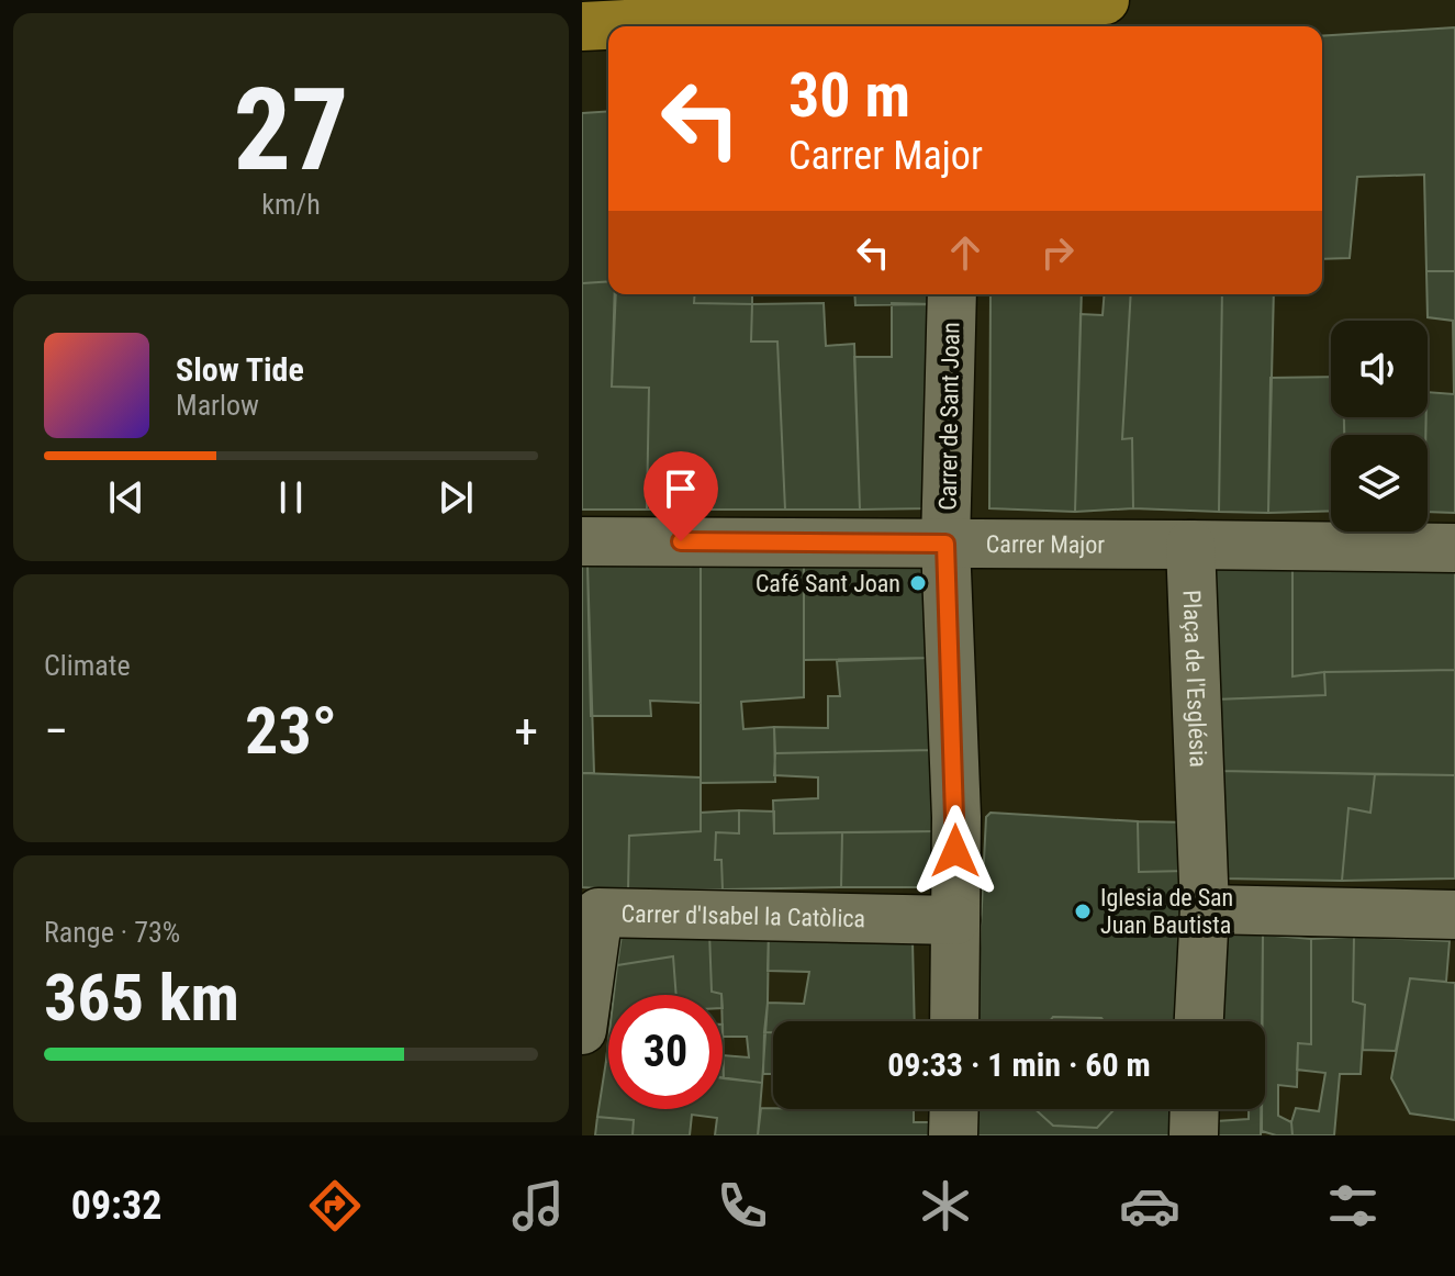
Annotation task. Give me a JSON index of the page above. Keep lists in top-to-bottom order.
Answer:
{
  "streets": {
    "street": [
      "Carrer de Sant Joan",
      "Carrer Major",
      "Plaça de l'Església",
      "Carrer d'Isabel la Catòlica"
    ]
  },
  "crossings": [
    ["Carrer de Sant Joan", "Carrer Major"],
    ["Carrer Major", "Plaça de l'Església"]
  ],
  "places": ["Café Sant Joan", "Iglesia de San Juan Bautista"],
  "page": {
    "tile": [
      ["27", "km/h"],
      "Climate",
      ["Range · 73%", "365 km"]
    ],
    "turn": ["30 m", "Carrer Major"],
    "song": ["Slow Tide", "Marlow"],
    "heat": ["−", "23°", "+"],
    "limit": "30",
    "trip": "09:33 · 1 min · 60 m",
    "tabs": "09:32"
  }
}
